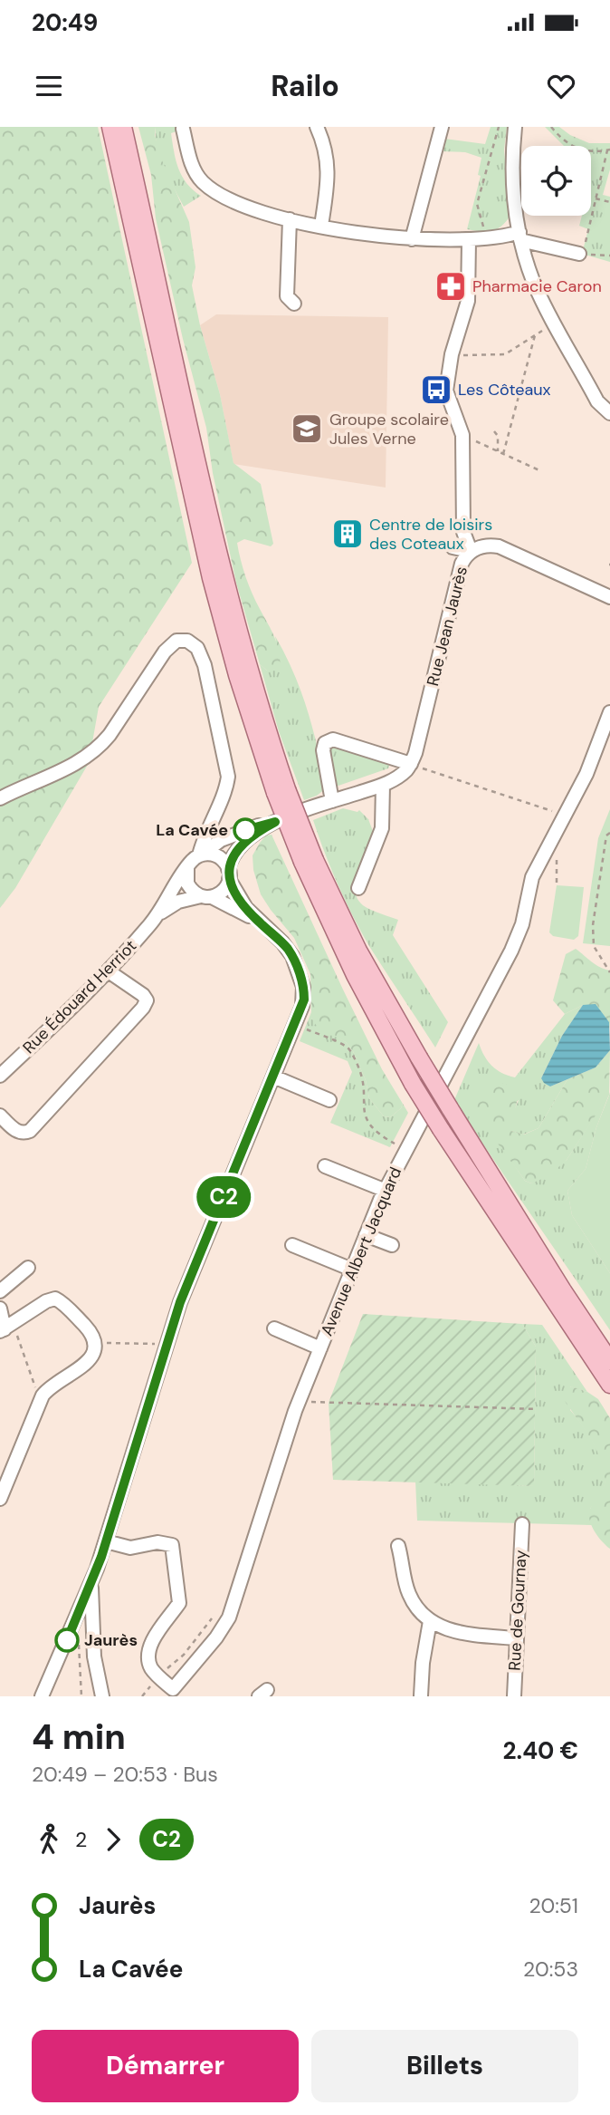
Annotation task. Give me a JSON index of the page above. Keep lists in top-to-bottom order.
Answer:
{
  "streets": {
    "street": [
      "Rue Jean Jaurès",
      "Rue Édouard Herriot",
      "Avenue Albert Jacquard",
      "Rue de Gournay"
    ]
  },
  "places": {
    "pharmacy": ["Pharmacie Caron"],
    "bus stop": ["Les Côteaux"],
    "school or university": ["Groupe scolaire Jules Verne"],
    "building": ["Centre de loisirs des Coteaux"],
    "other": ["La Cavée", "Jaurès"]
  },
  "lines": ["bus line C2"],
  "page": {
    "status": "20:49",
    "header": "Railo",
    "on_map": "C2",
    "heading": ["4 min", "20:49 – 20:53 · Bus", "2.40 €"],
    "legs": ["2", "C2"],
    "list": [
      {
        "name": "Jaurès",
        "value": "20:51"
      },
      {
        "name": "La Cavée",
        "value": "20:53"
      }
    ],
    "buttons": ["Démarrer", "Billets"]
  }
}
